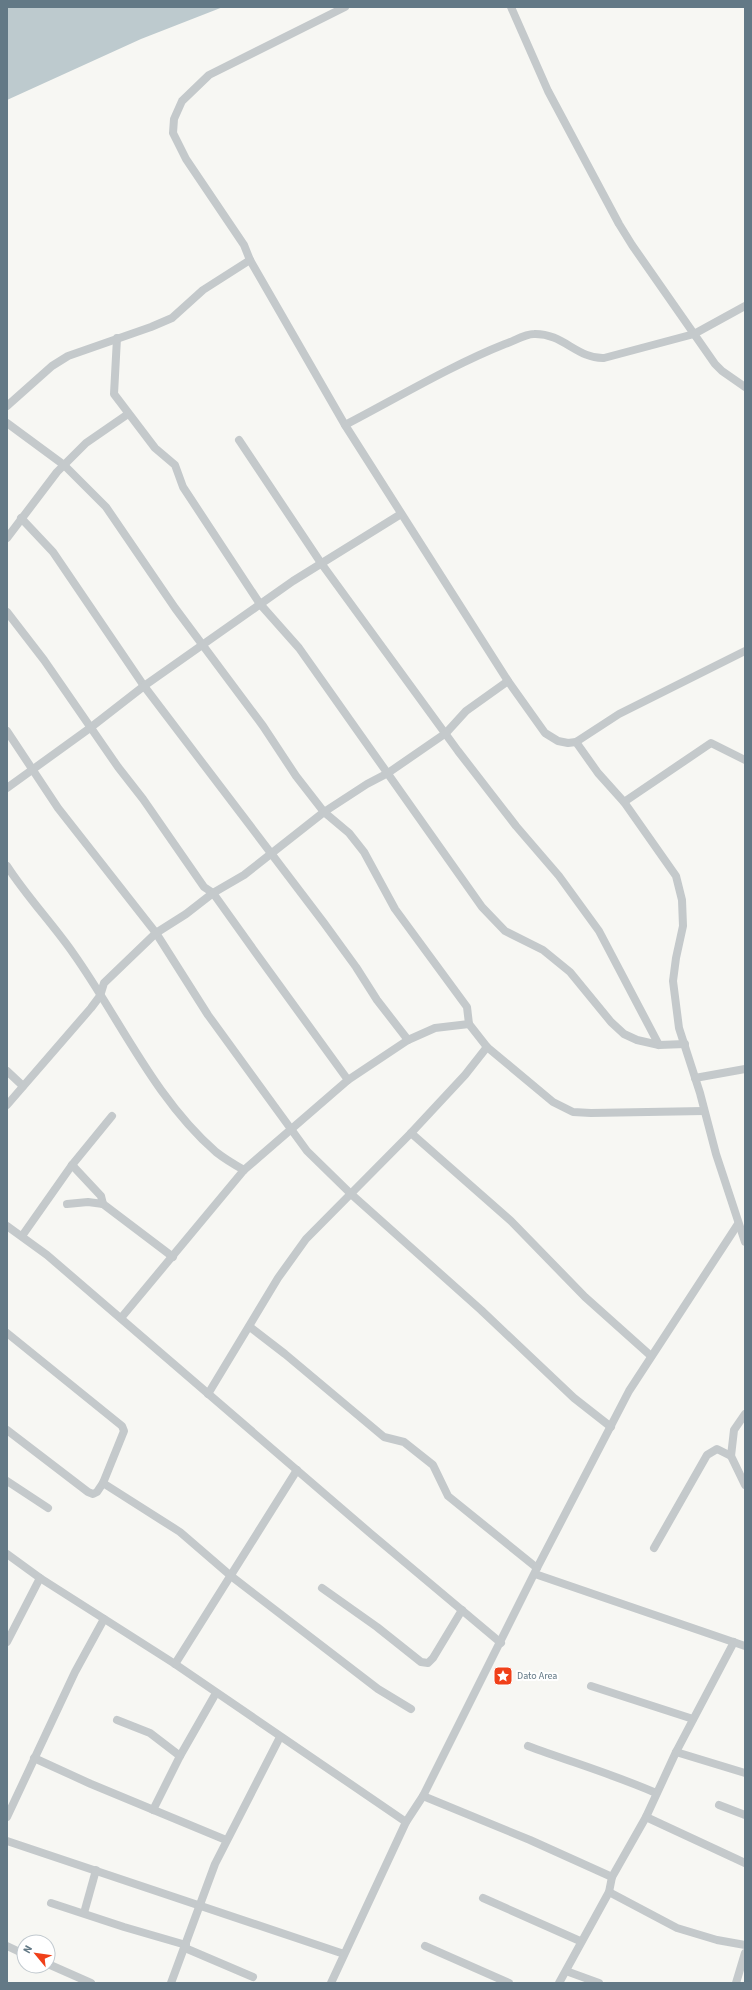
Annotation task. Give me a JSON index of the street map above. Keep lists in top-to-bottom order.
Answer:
{
  "places": {
    "place": ["Dato Area"]
  },
  "north": "top left"
}
